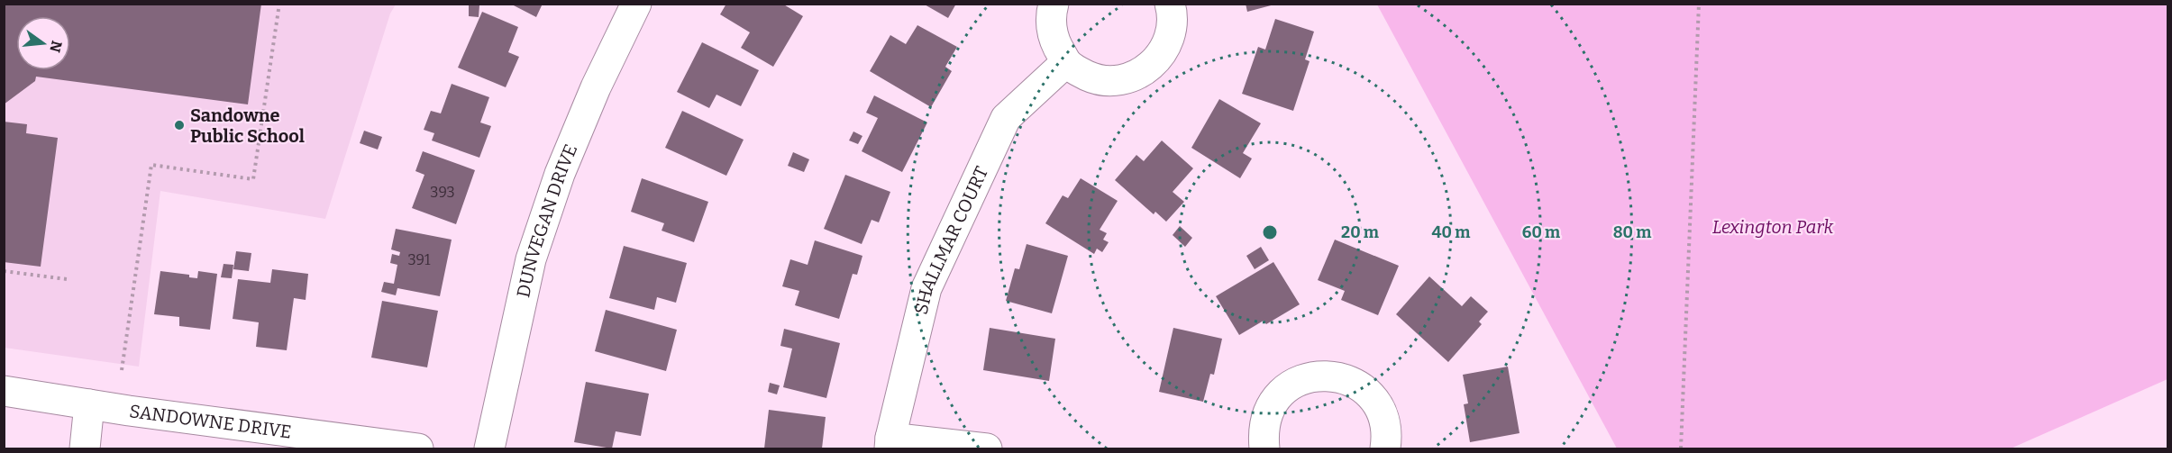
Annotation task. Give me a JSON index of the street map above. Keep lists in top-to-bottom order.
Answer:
{
  "streets": {
    "street": ["DUNVEGAN DRIVE", "SHALLMAR COURT", "SANDOWNE DRIVE"]
  },
  "parks": ["Lexington Park"],
  "places": ["Sandowne Public School"],
  "house_numbers": ["393", "391"],
  "north": "right",
  "rings": [
    "20 m",
    "40 m",
    "60 m",
    "80 m"
  ]
}
